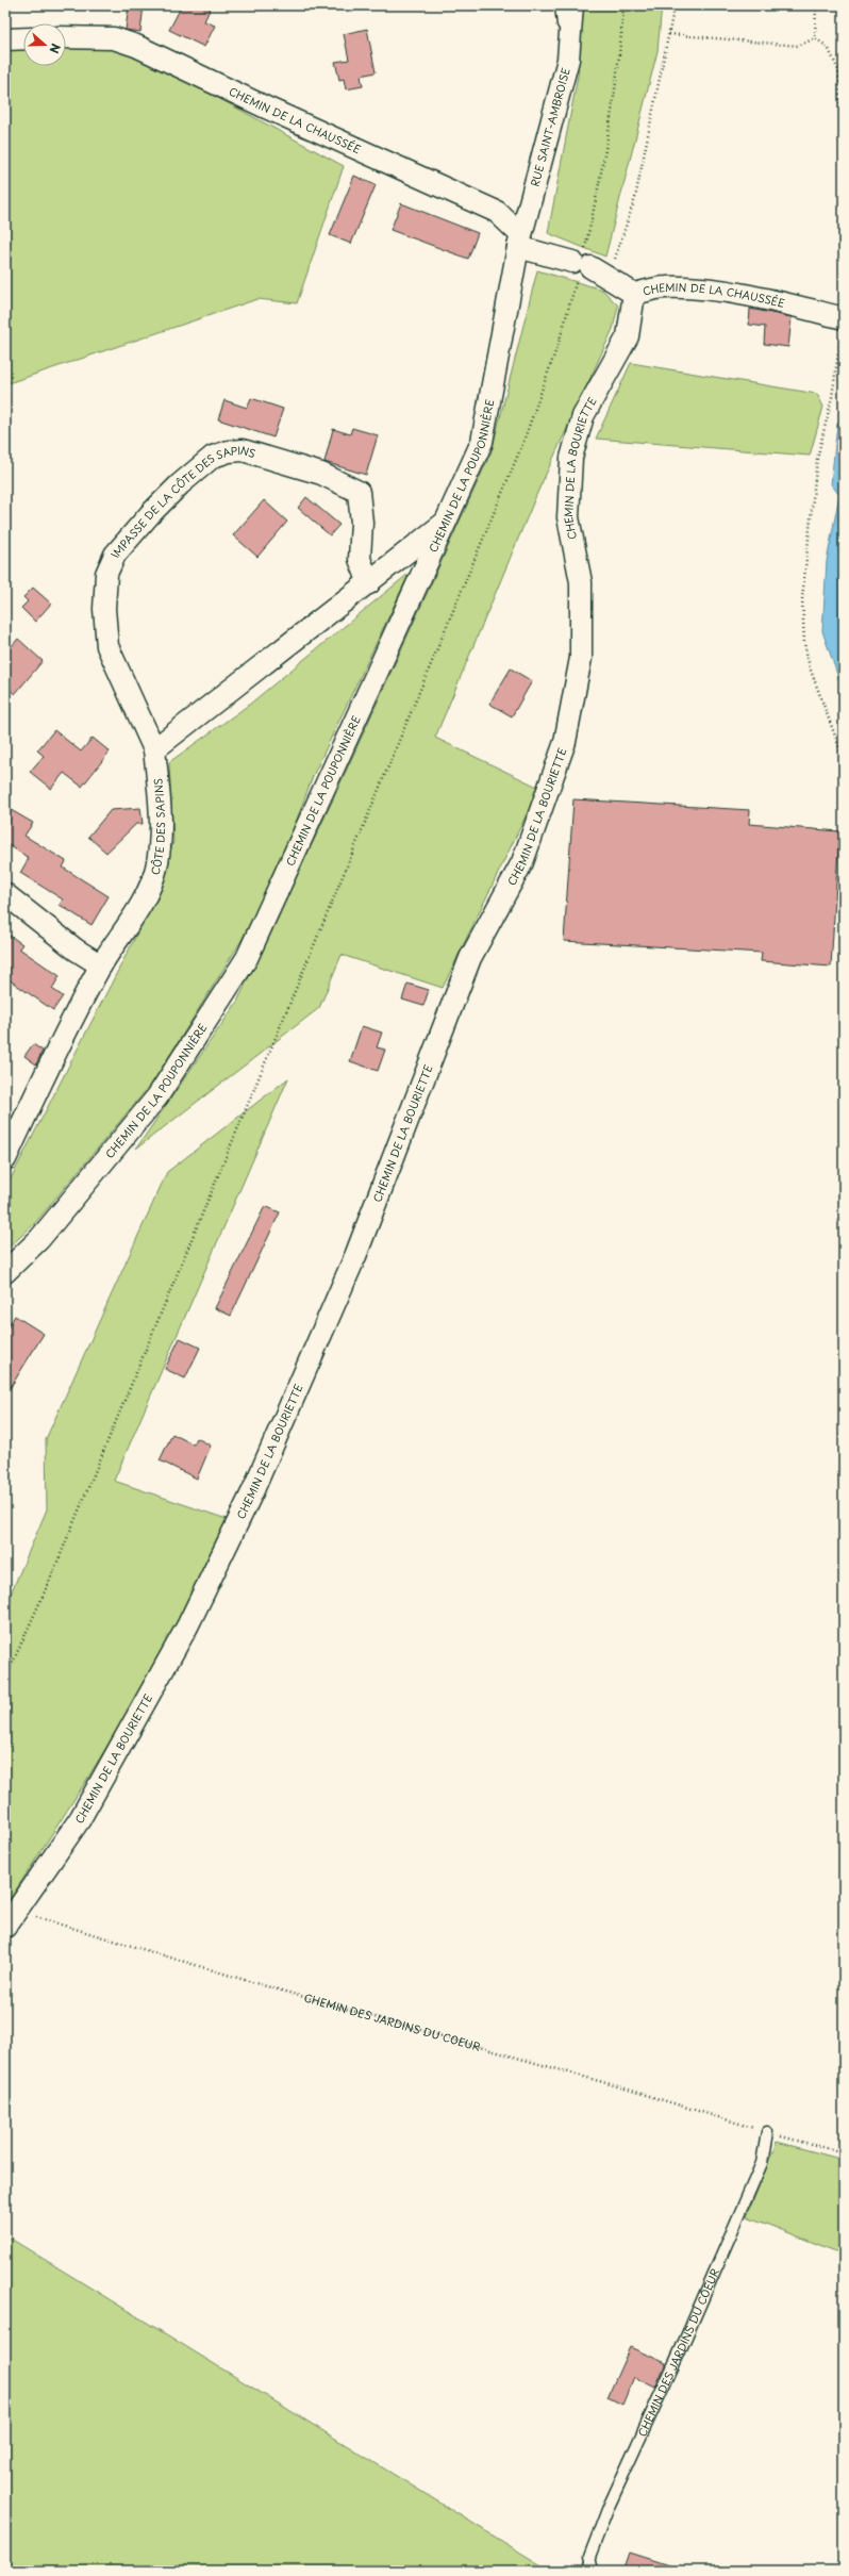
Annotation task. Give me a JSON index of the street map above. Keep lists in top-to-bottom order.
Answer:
{
  "streets": {
    "street": [
      "CHEMIN DE LA CHAUSSÉE",
      "RUE SAINT-AMBROISE",
      "CHEMIN DE LA BOURIETTE",
      "CHEMIN DE LA POUPONNIÈRE",
      "IMPASSE DE LA CÔTE DES SAPINS",
      "CÔTE DES SAPINS"
    ],
    "lane": ["CHEMIN DES JARDINS DU COEUR"]
  },
  "crossings": [
    ["CHEMIN DE LA CHAUSSÉE", "RUE SAINT-AMBROISE"],
    ["CHEMIN DE LA CHAUSSÉE", "CHEMIN DE LA BOURIETTE"],
    ["CHEMIN DE LA CHAUSSÉE", "CHEMIN DE LA POUPONNIÈRE"],
    ["RUE SAINT-AMBROISE", "CHEMIN DE LA POUPONNIÈRE"],
    ["CHEMIN DE LA BOURIETTE", "CHEMIN DES JARDINS DU COEUR"],
    ["IMPASSE DE LA CÔTE DES SAPINS", "CÔTE DES SAPINS"]
  ],
  "north": "right"
}
